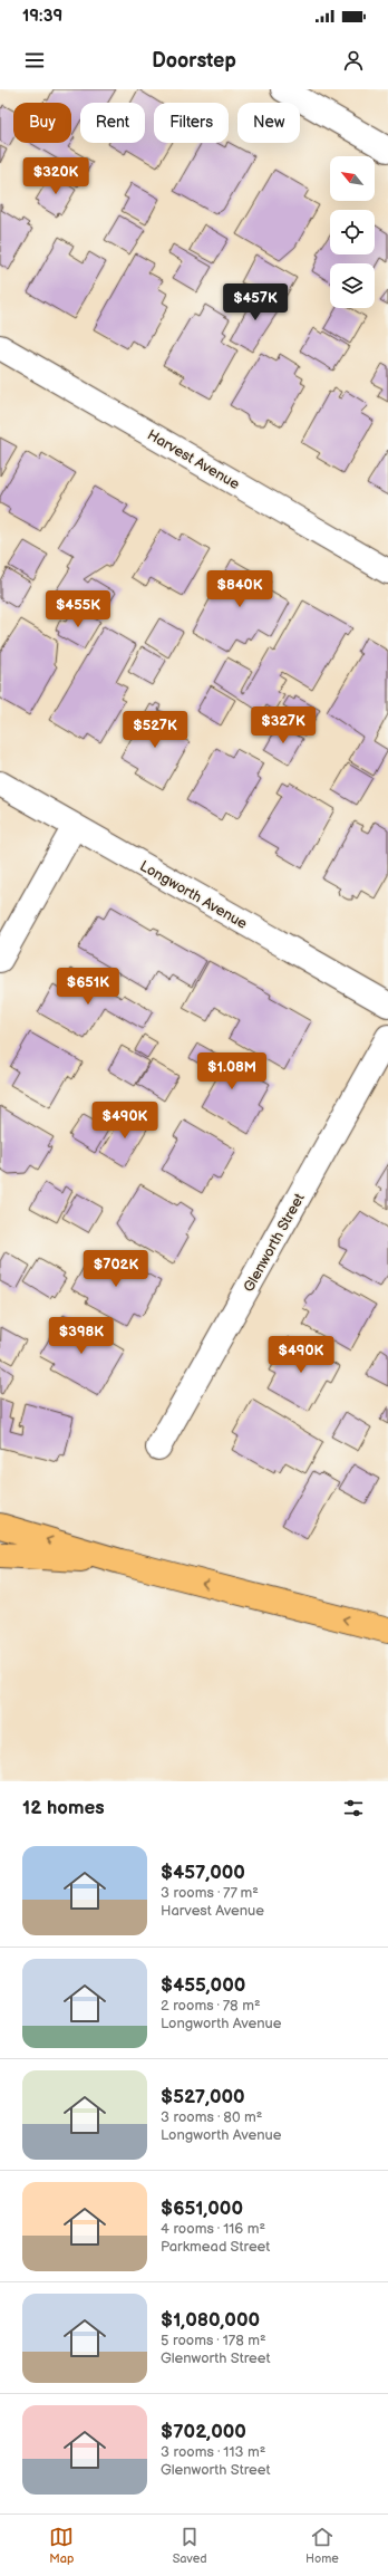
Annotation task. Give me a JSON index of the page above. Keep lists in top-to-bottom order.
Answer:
{
  "streets": {
    "street": ["Harvest Avenue", "Longworth Avenue", "Glenworth Street"]
  },
  "north": "top left",
  "page": {
    "status": "19:39",
    "header": "Doorstep",
    "chip": [
      "Buy",
      "Rent",
      "Filters",
      "New"
    ],
    "price": [
      "$320K",
      "$457K",
      "$840K",
      "$455K",
      "$327K",
      "$527K",
      "$651K",
      "$1.08M",
      "$490K",
      "$702K",
      "$398K",
      "$490K"
    ],
    "heading": "12 homes",
    "list": [
      {
        "name": "$457,000",
        "note": "3 rooms · 77 m² · Harvest Avenue"
      },
      {
        "name": "$455,000",
        "note": "2 rooms · 78 m² · Longworth Avenue"
      },
      {
        "name": "$527,000",
        "note": "3 rooms · 80 m² · Longworth Avenue"
      },
      {
        "name": "$651,000",
        "note": "4 rooms · 116 m² · Parkmead Street"
      },
      {
        "name": "$1,080,000",
        "note": "5 rooms · 178 m² · Glenworth Street"
      },
      {
        "name": "$702,000",
        "note": "3 rooms · 113 m² · Glenworth Street"
      }
    ],
    "tabs": ["Map", "Saved", "Home"]
  }
}
